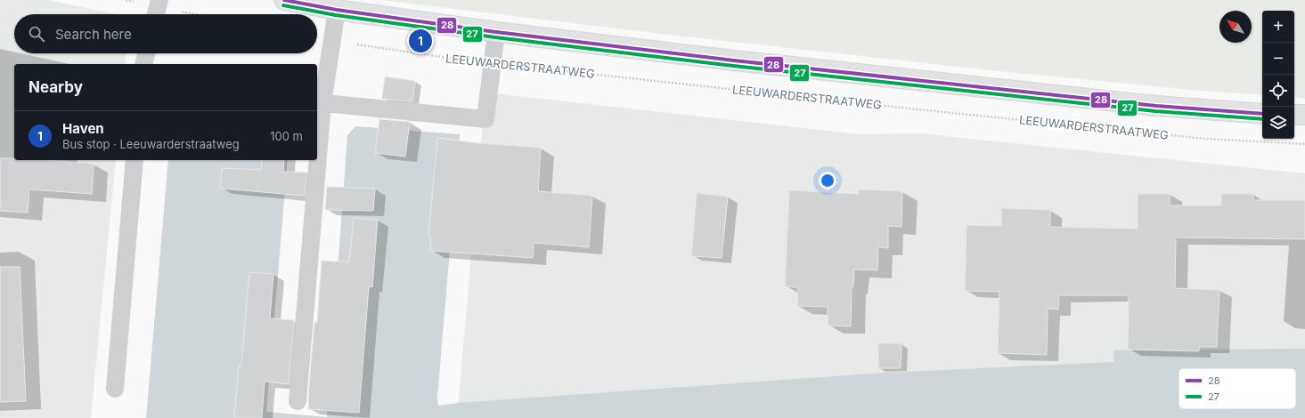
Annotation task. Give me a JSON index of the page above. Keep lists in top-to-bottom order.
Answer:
{
  "streets": {
    "path": ["LEEUWARDERSTRAATWEG"]
  },
  "lines": ["transit line 28", "transit line 27"],
  "legend": ["28", "27"],
  "north": "top left",
  "page": {
    "map_buttons": ["+", "−"],
    "search": "Search here",
    "pins": "1",
    "heading": "Nearby",
    "list": [
      {
        "mark": "1",
        "name": "Haven",
        "note": "Bus stop · Leeuwarderstraatweg",
        "value": "100 m"
      }
    ]
  }
}
